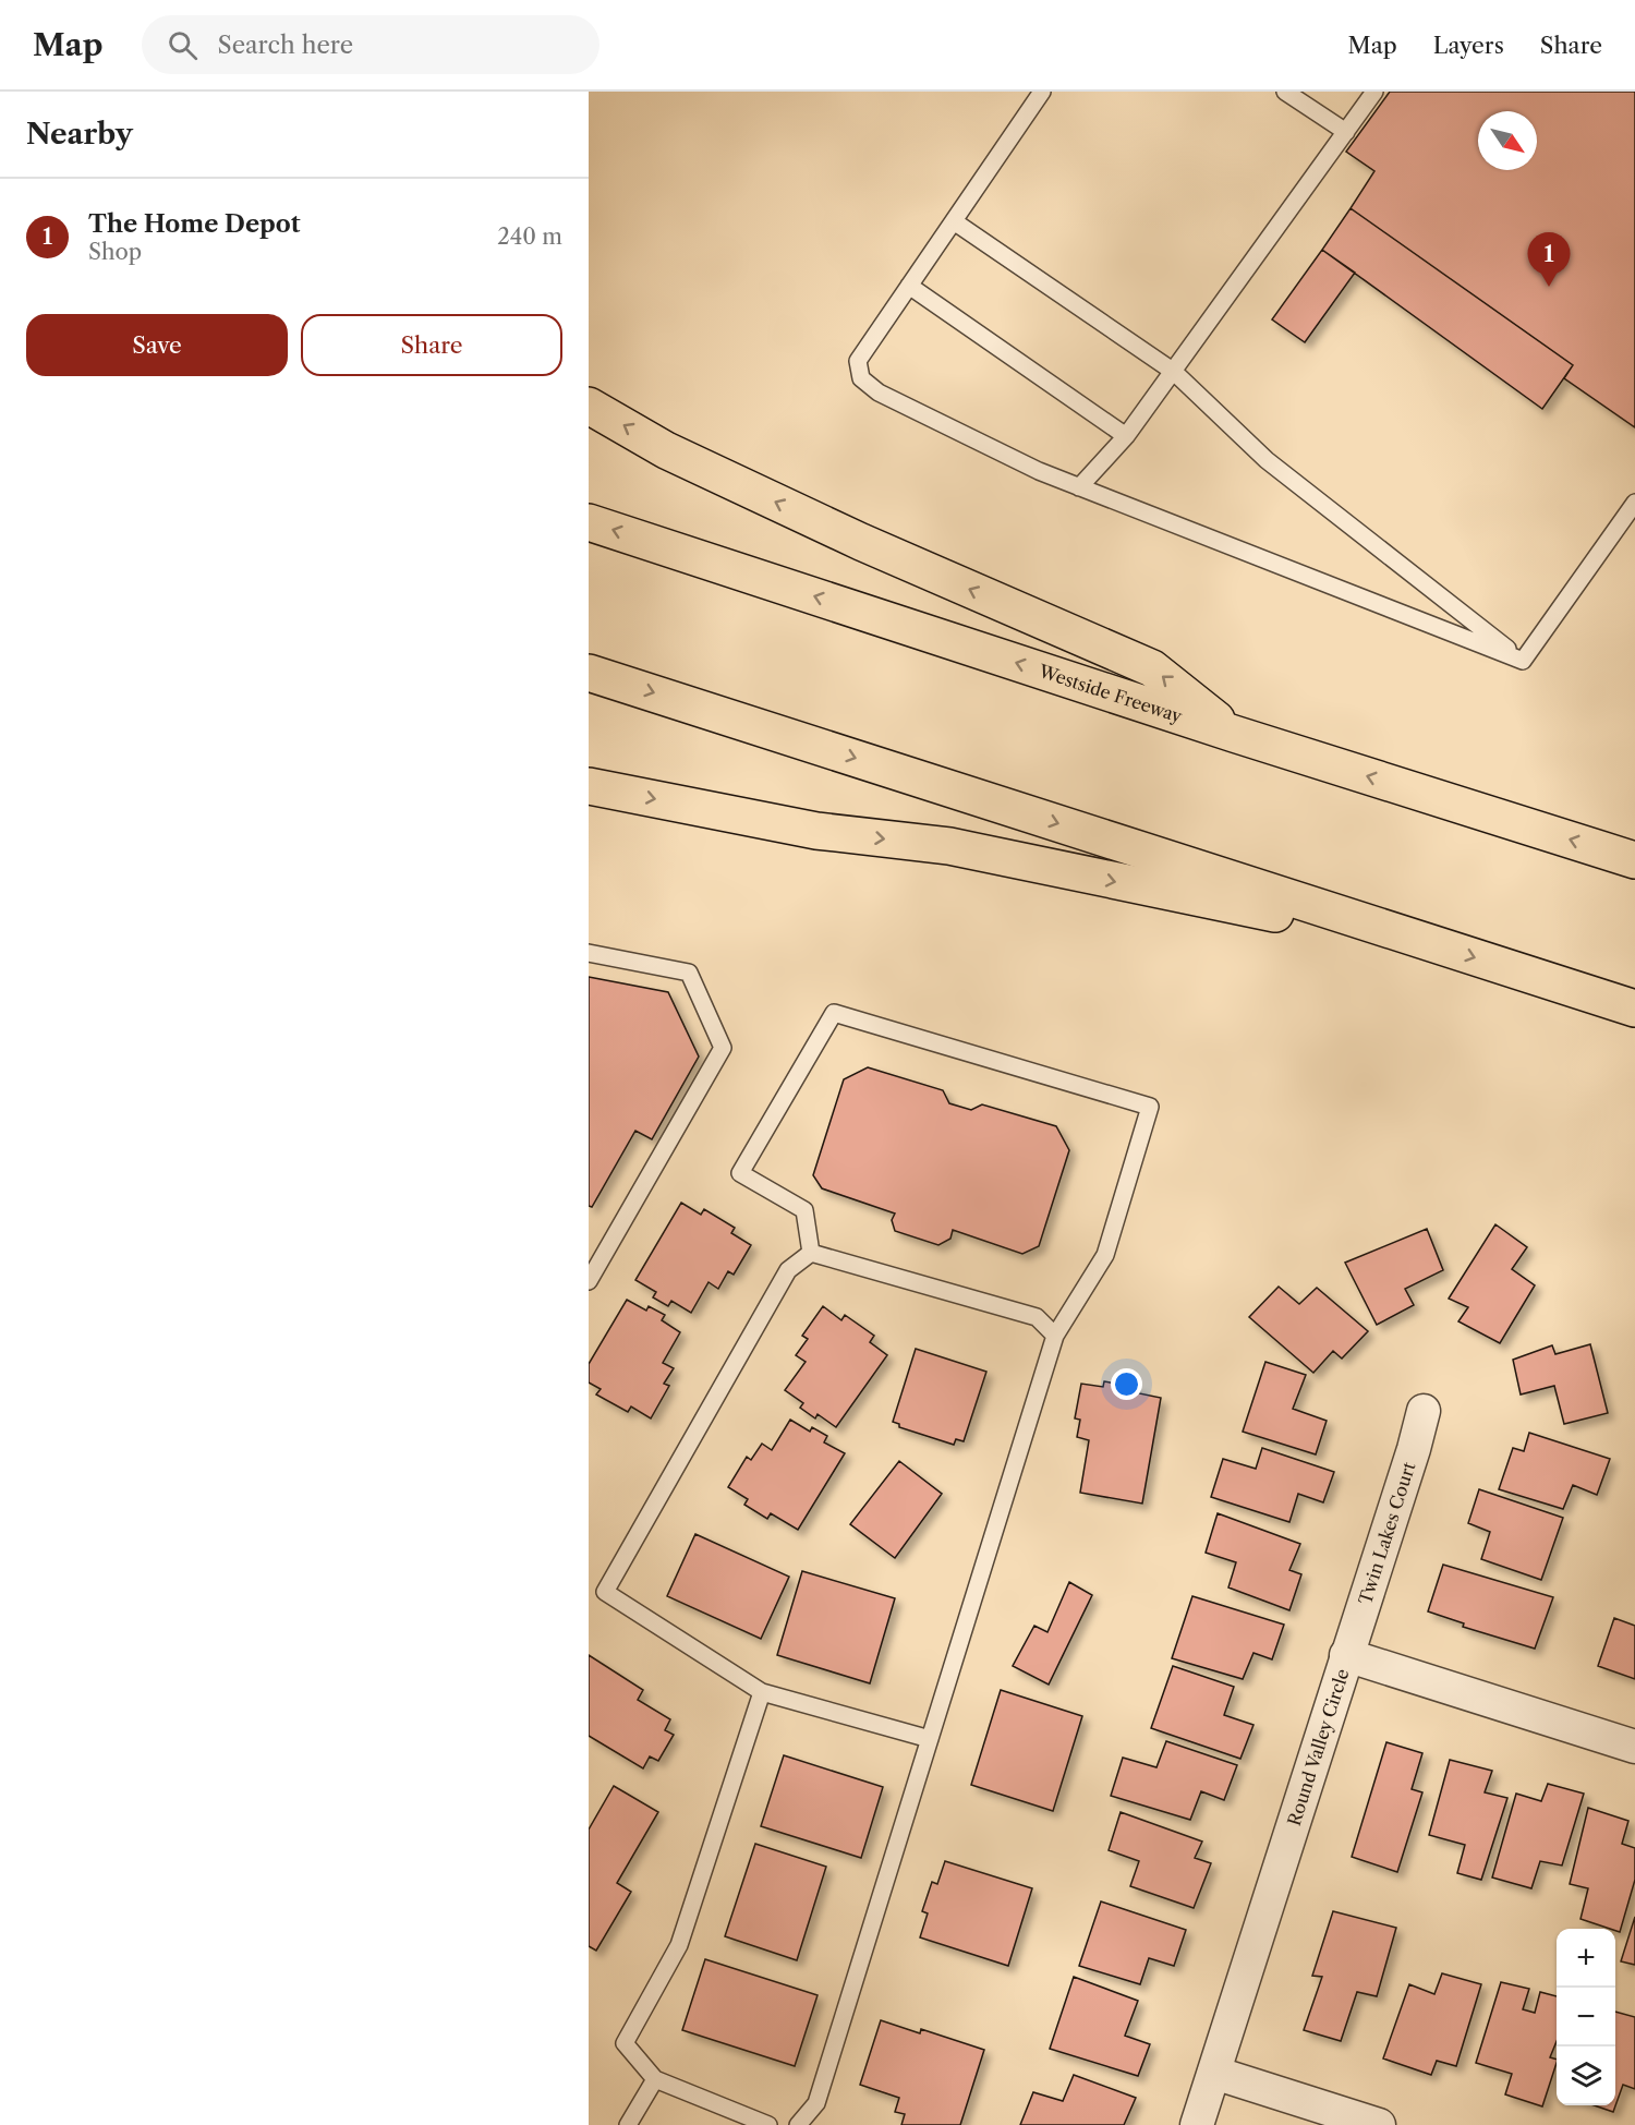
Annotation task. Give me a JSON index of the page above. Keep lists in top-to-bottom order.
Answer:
{
  "streets": {
    "highway": ["Westside Freeway"],
    "street": ["Twin Lakes Court", "Round Valley Circle"]
  },
  "crossings": [
    ["Twin Lakes Court", "Round Valley Circle"]
  ],
  "north": "bottom right",
  "page": {
    "header": "Map",
    "search": "Search here",
    "nav": ["Map", "Layers", "Share"],
    "heading": "Nearby",
    "list": [
      {
        "mark": "1",
        "name": "The Home Depot",
        "note": "Shop",
        "value": "240 m"
      }
    ],
    "pins": "1",
    "buttons": ["Save", "Share"],
    "map_buttons": ["+", "−"]
  }
}
